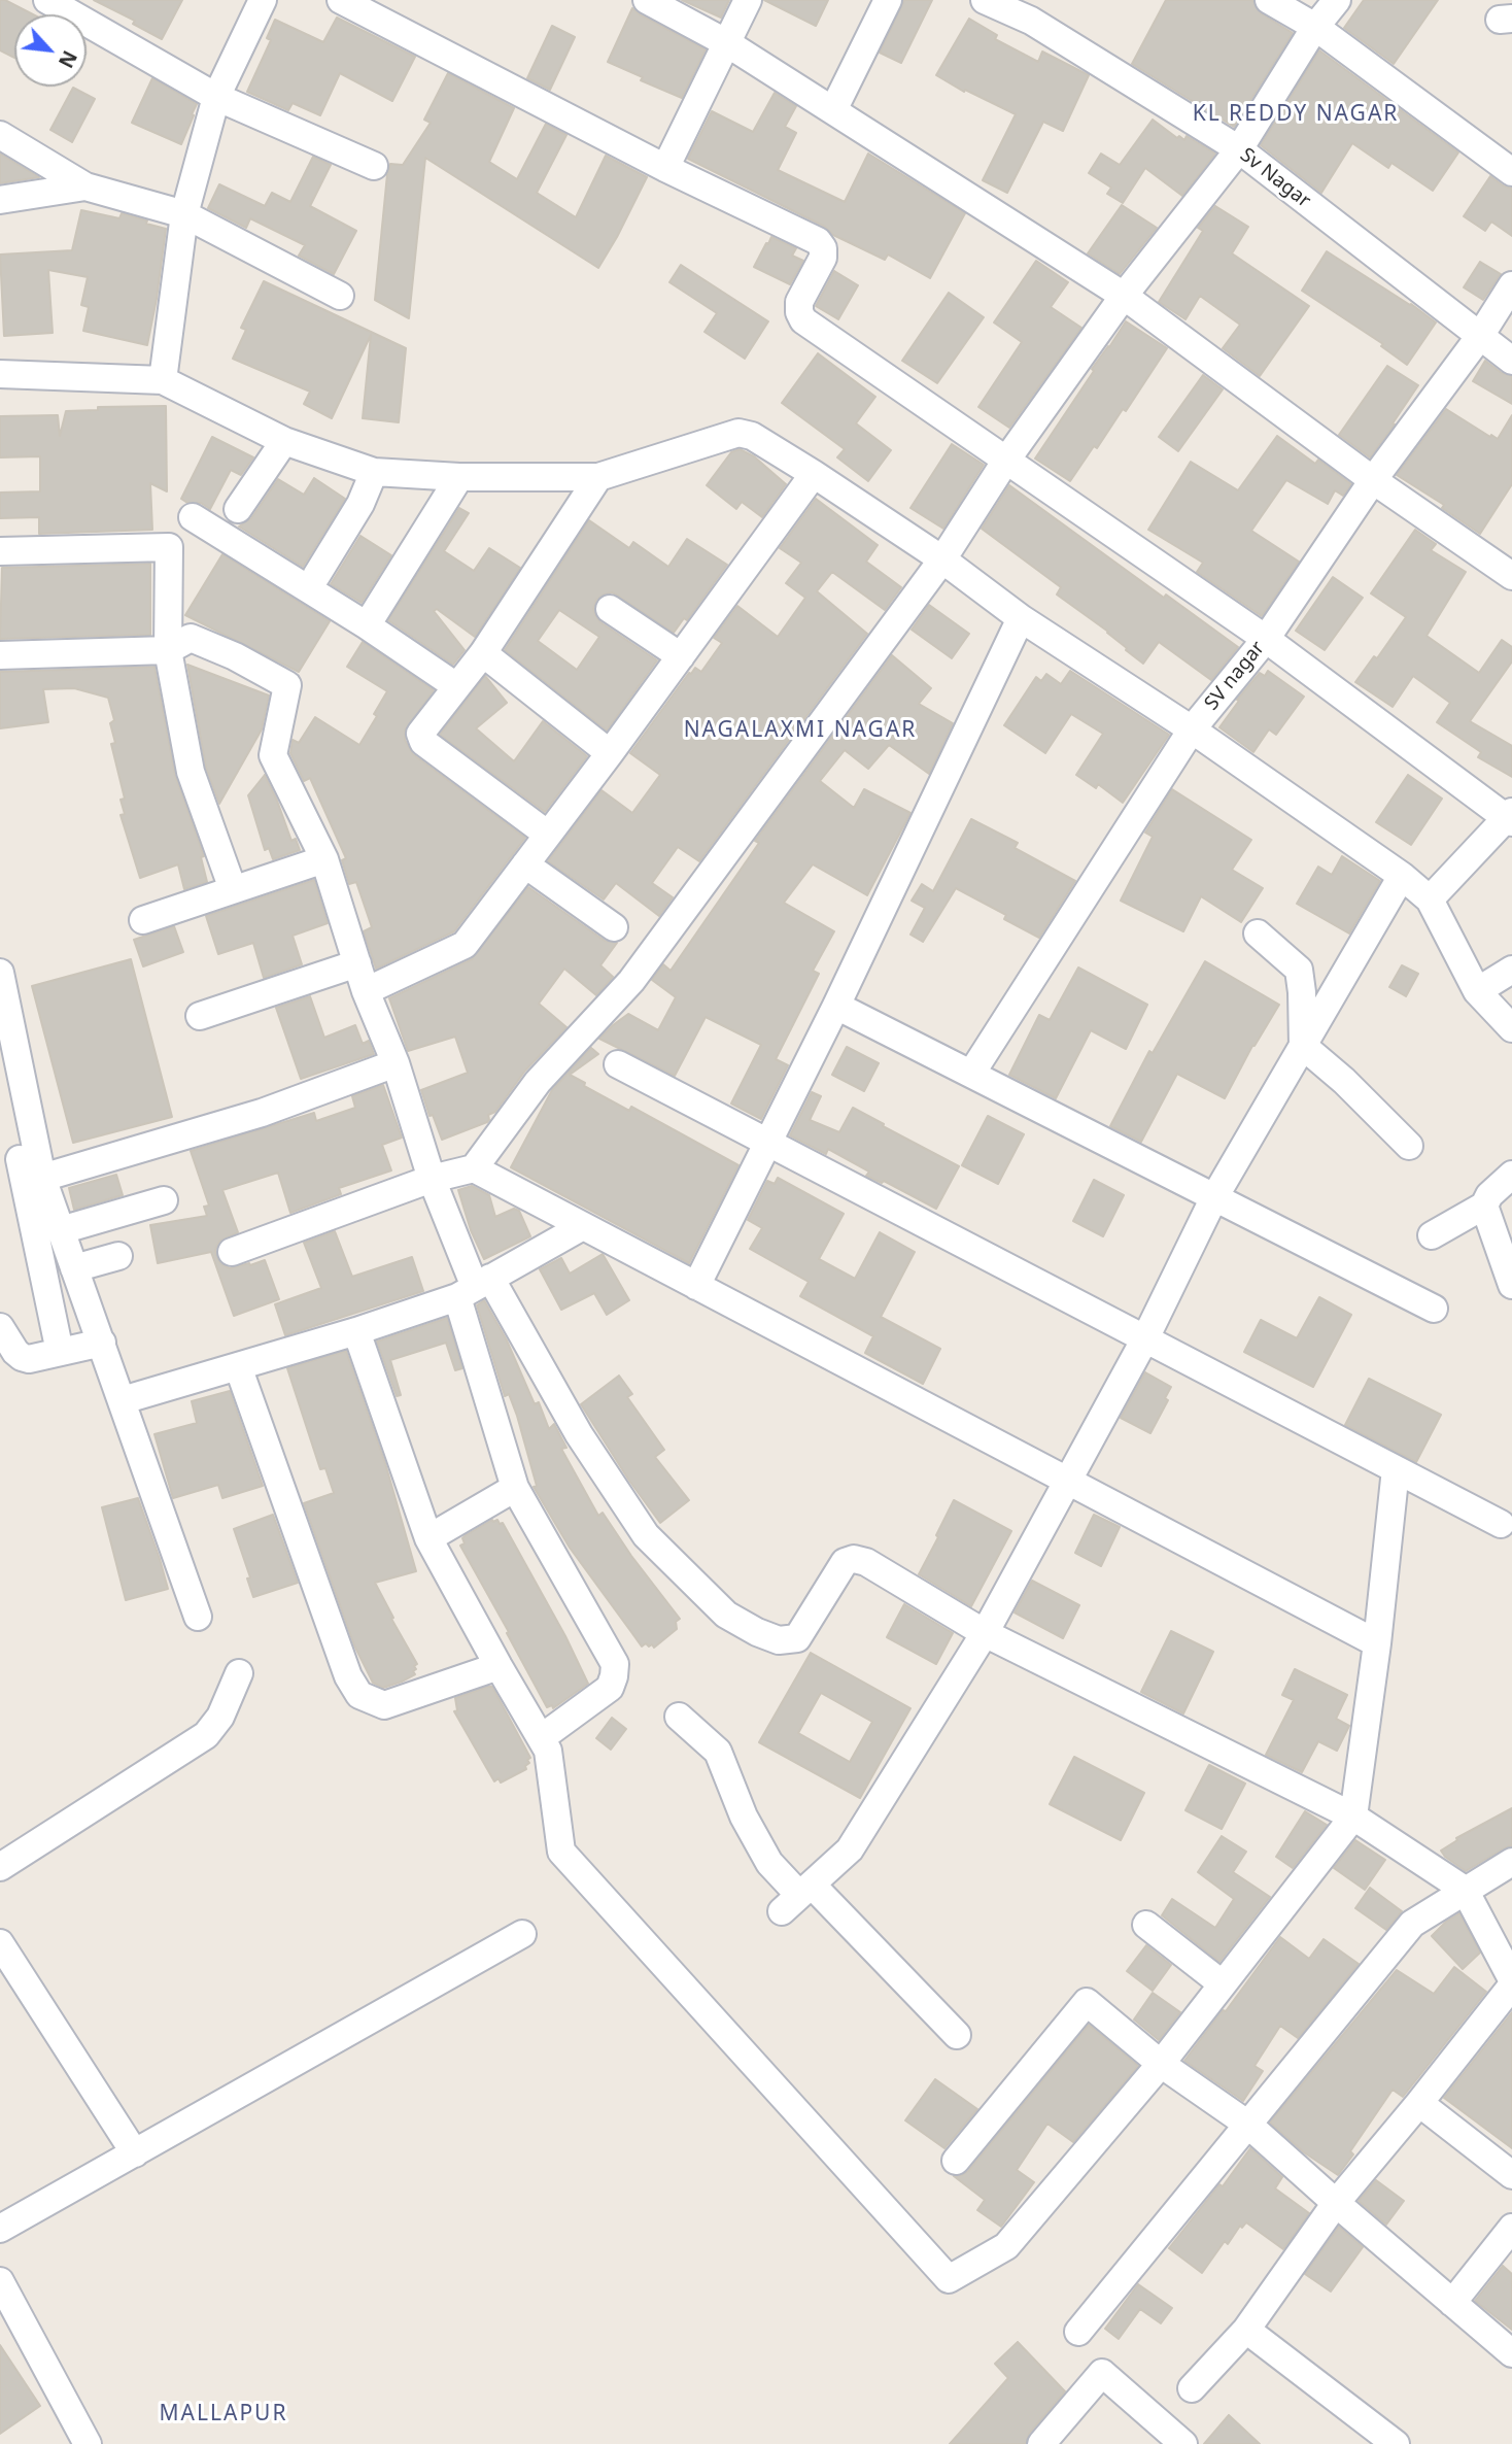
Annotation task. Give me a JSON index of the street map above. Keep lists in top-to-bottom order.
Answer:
{
  "streets": {
    "street": ["Sv Nagar", "SV nagar"]
  },
  "crossings": [
    ["Sv Nagar", "SV nagar"]
  ],
  "districts": ["KL REDDY NAGAR", "NAGALAXMI NAGAR", "MALLAPUR"],
  "north": "bottom right"
}
